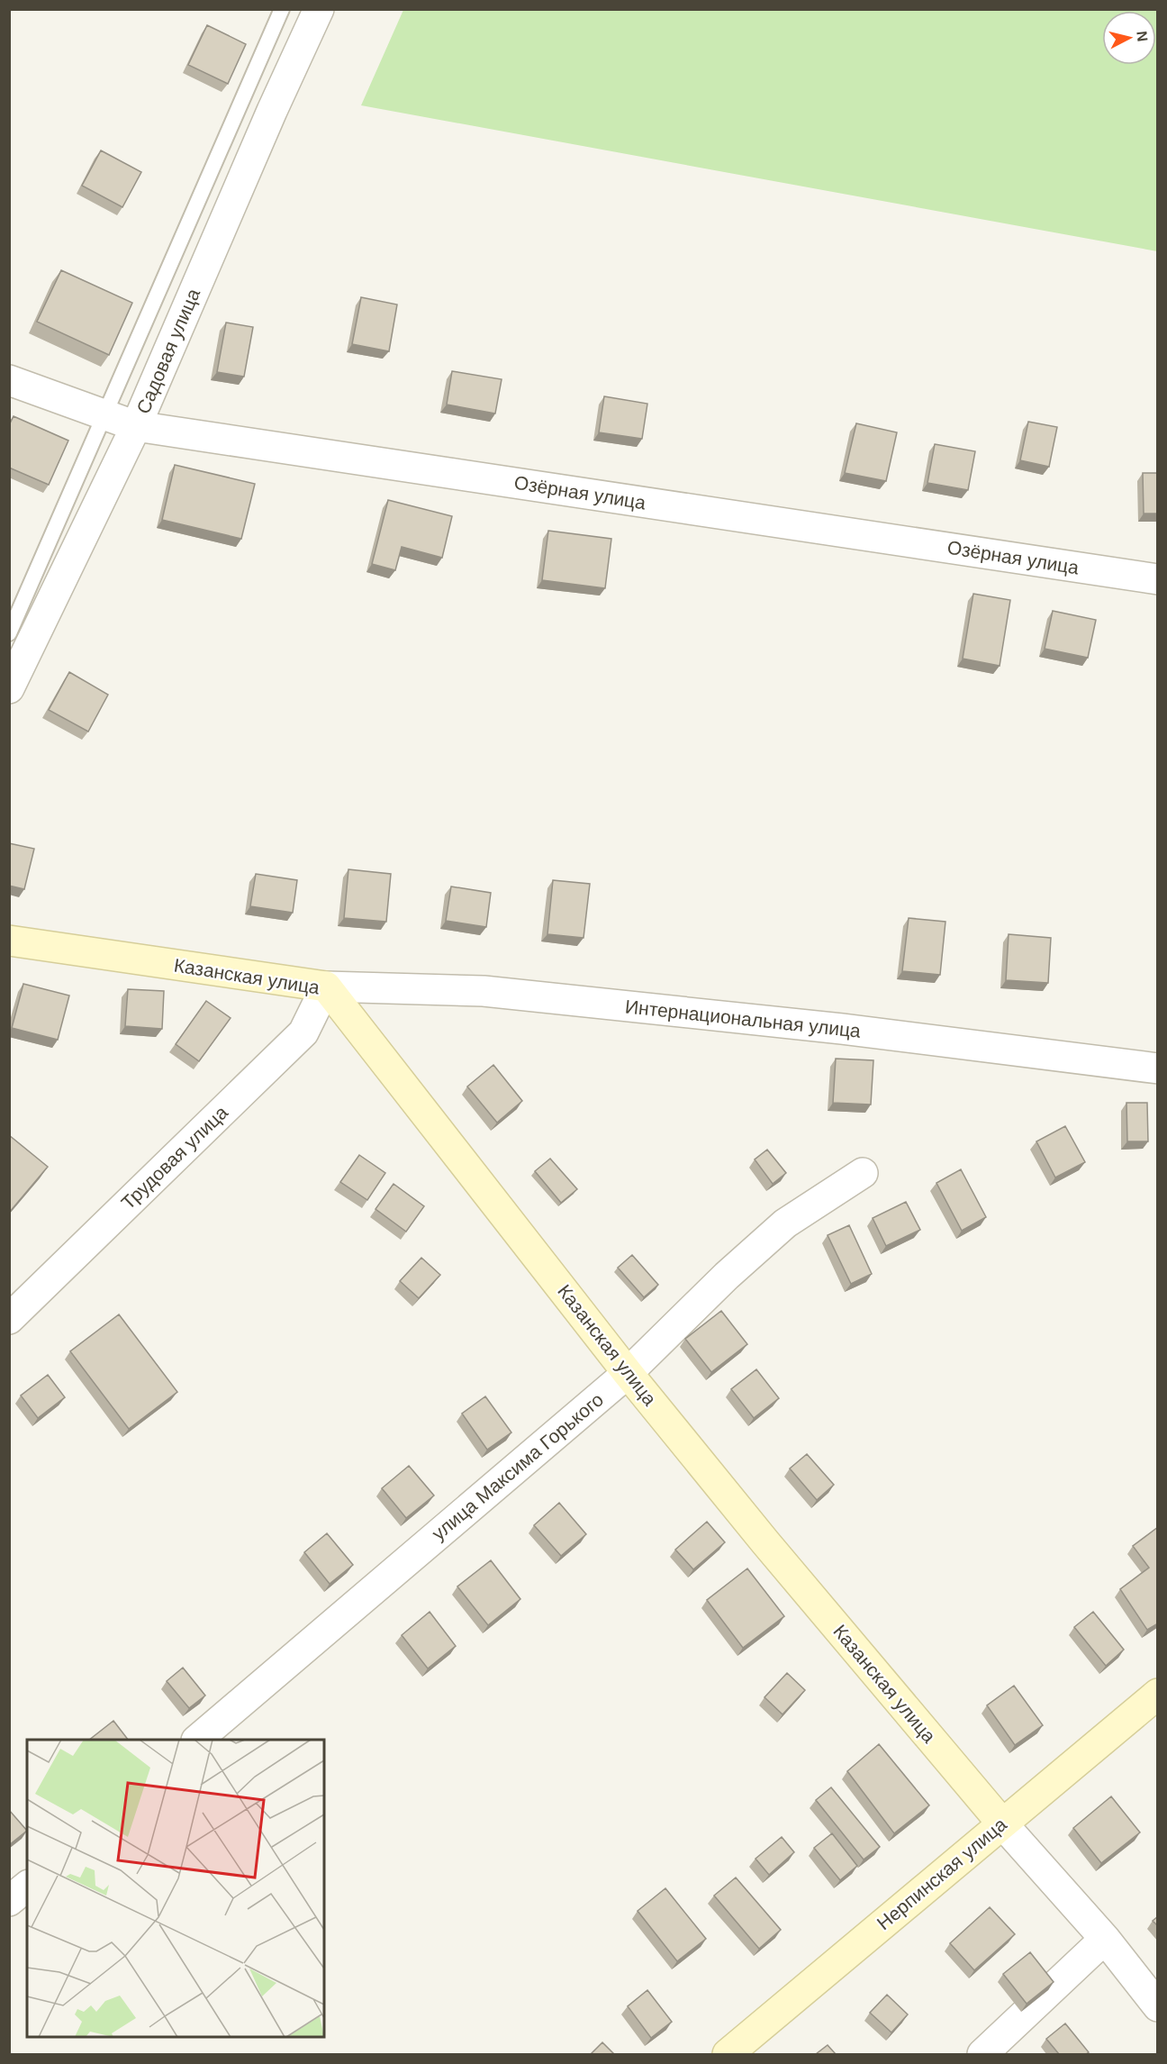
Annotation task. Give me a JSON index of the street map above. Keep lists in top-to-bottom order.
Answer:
{
  "streets": {
    "main road": ["Казанская улица", "Нерпинская улица"],
    "street": [
      "Садовая улица",
      "Озёрная улица",
      "Интернациональная улица",
      "Трудовая улица",
      "улица Максима Горького"
    ]
  },
  "crossings": [
    ["Садовая улица", "Озёрная улица"],
    ["Казанская улица", "Интернациональная улица"],
    ["Казанская улица", "Трудовая улица"],
    ["Казанская улица", "улица Максима Горького"],
    ["Казанская улица", "Нерпинская улица"],
    ["Интернациональная улица", "Трудовая улица"]
  ],
  "north": "right"
}
